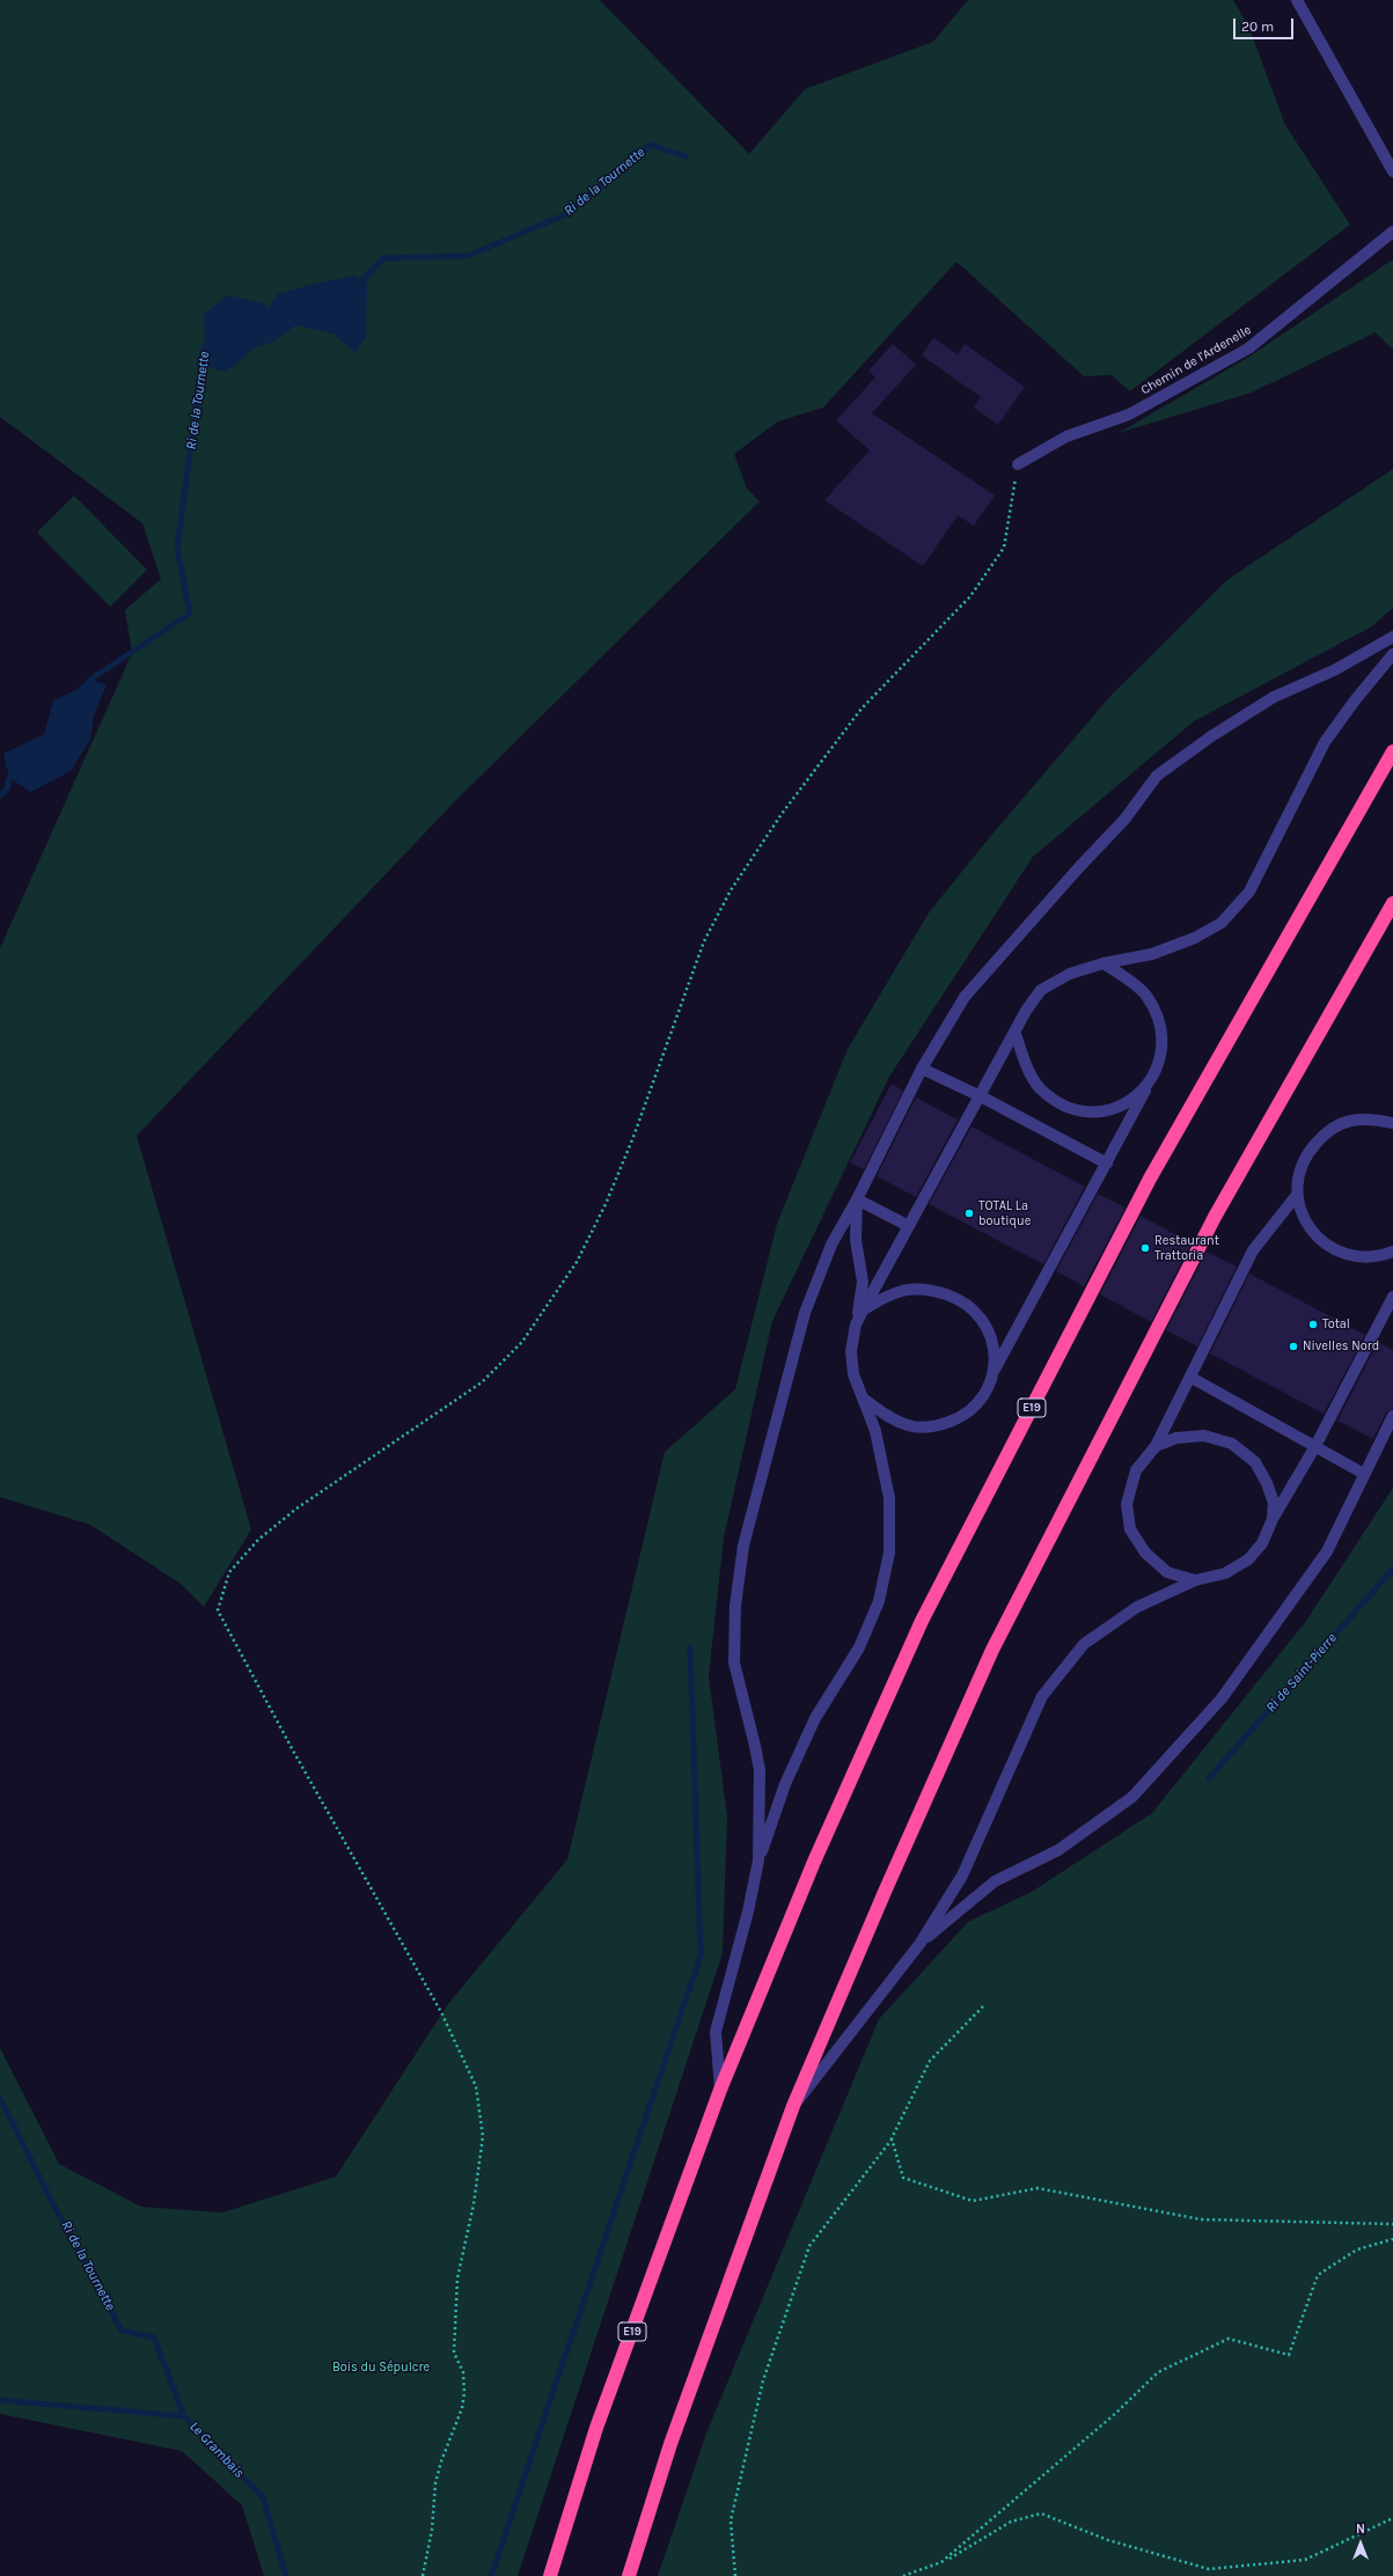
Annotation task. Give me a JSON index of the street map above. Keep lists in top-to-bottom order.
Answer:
{
  "streets": {
    "highway": ["E19"],
    "street": ["Chemin de l'Ardenelle"]
  },
  "water": ["Ri de la Tournette", "Ri de Saint-Pierre", "Le Grambais"],
  "parks": ["Bois du Sépulcre"],
  "places": [
    "TOTAL La boutique",
    "Restaurant Trattoria",
    "Total",
    "Nivelles Nord"
  ],
  "scale_bar": "20 m",
  "north": "top"
}
